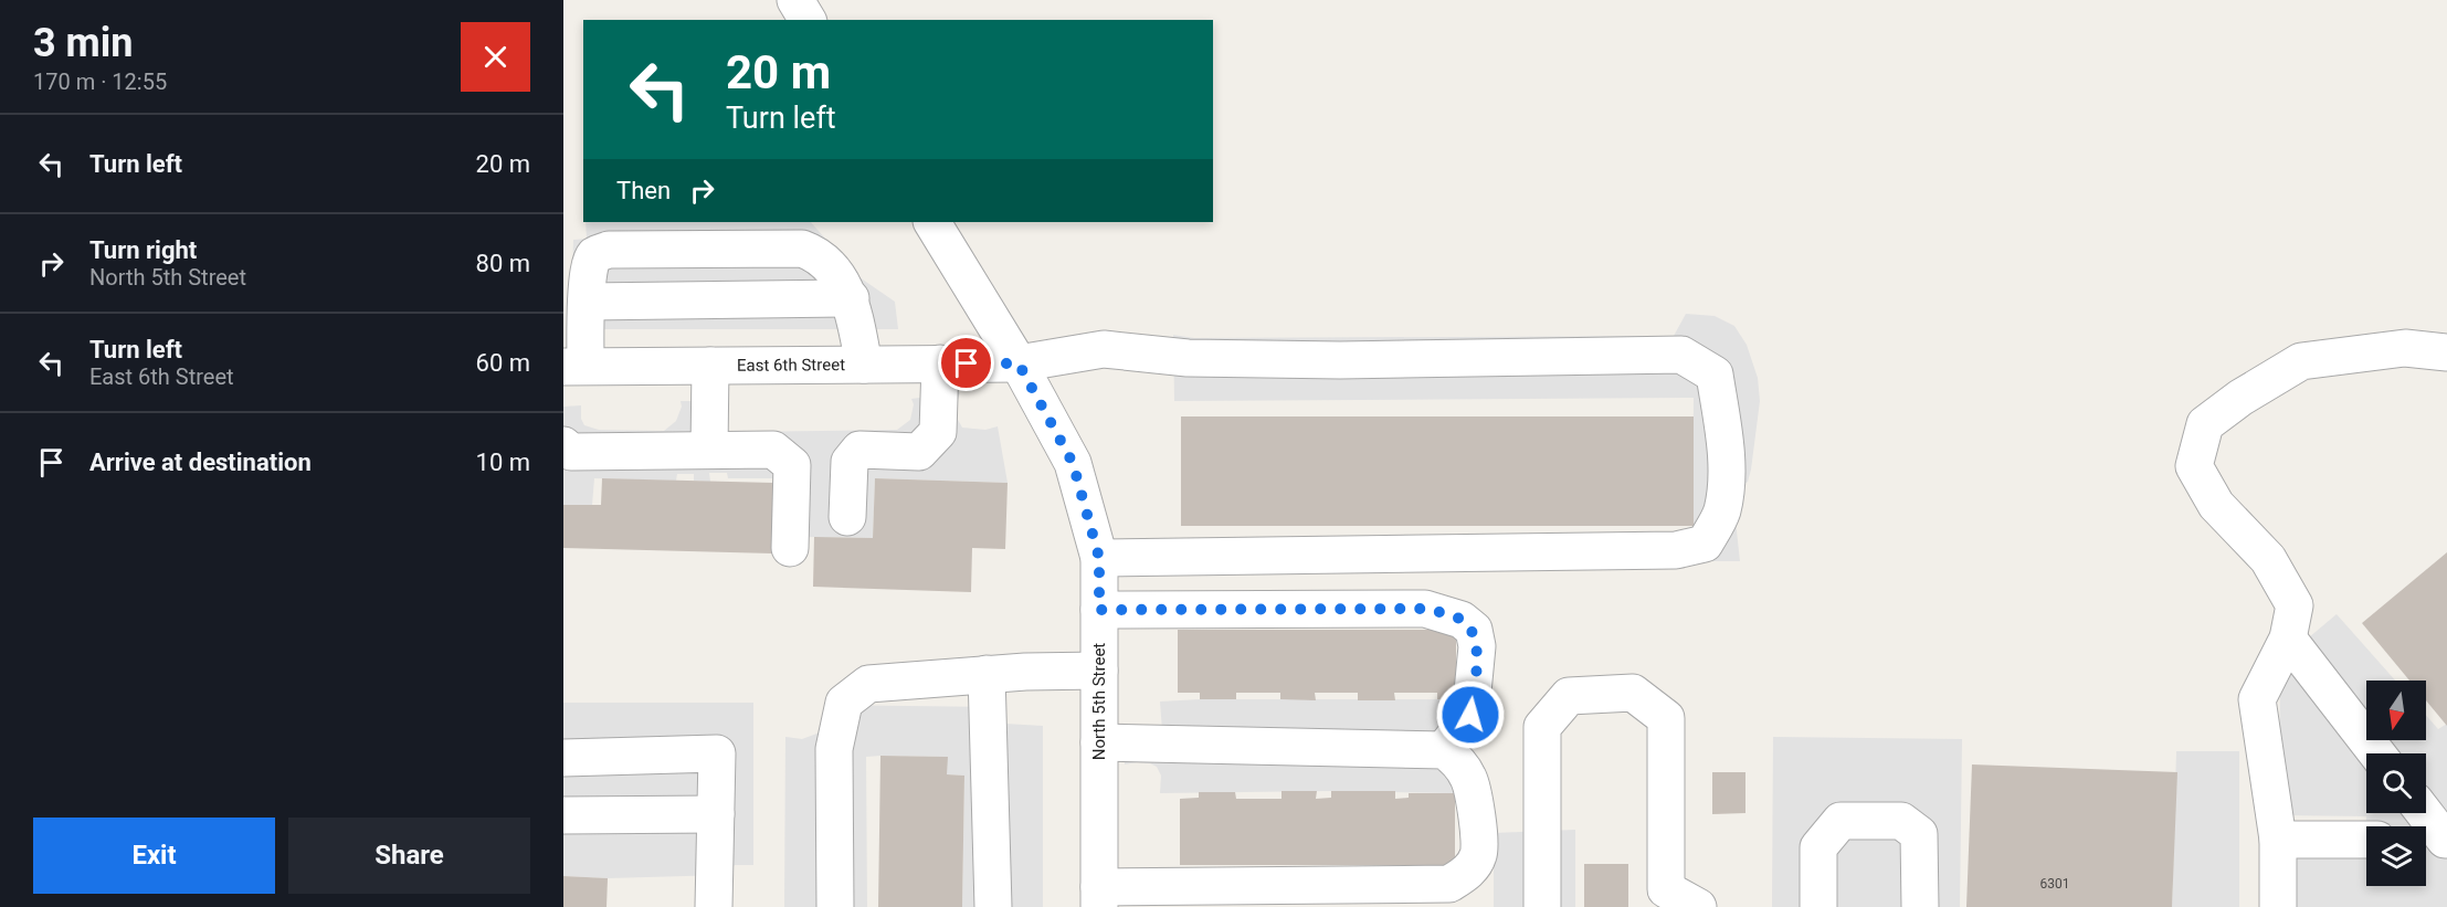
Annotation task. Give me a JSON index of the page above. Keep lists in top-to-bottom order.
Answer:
{
  "streets": {
    "street": ["East 6th Street", "North 5th Street"]
  },
  "crossings": [
    ["East 6th Street", "North 5th Street"]
  ],
  "house_numbers": ["6301"],
  "north": "bottom",
  "page": {
    "heading": ["3 min", "170 m · 12:55"],
    "turn": ["20 m", "Turn left"],
    "list": [
      {
        "name": "Turn left",
        "value": "20 m"
      },
      {
        "name": "Turn right",
        "note": "North 5th Street",
        "value": "80 m"
      },
      {
        "name": "Turn left",
        "note": "East 6th Street",
        "value": "60 m"
      },
      {
        "name": "Arrive at destination",
        "value": "10 m"
      }
    ],
    "then": "Then",
    "buttons": ["Exit", "Share"]
  }
}
